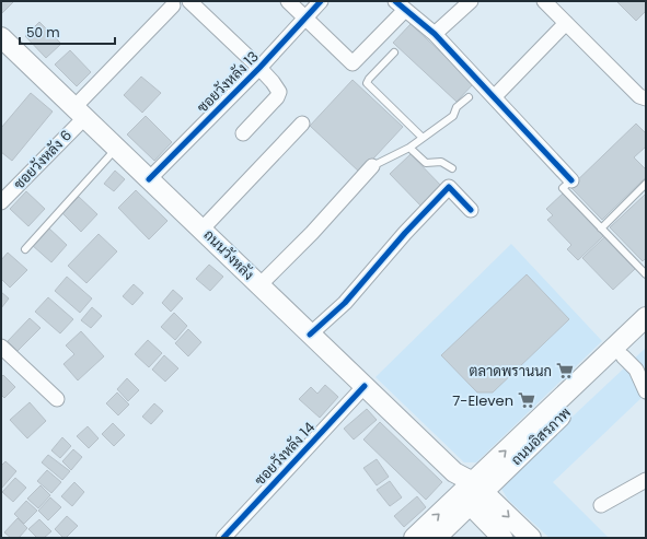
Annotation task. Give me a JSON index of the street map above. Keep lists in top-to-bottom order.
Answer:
{
  "streets": {
    "main road": ["ถนนวังหลัง", "ถนนอิสรภาพ"],
    "street": ["ซอยวังหลัง 13", "ซอยวังหลัง 6", "ซอยวังหลัง 14"]
  },
  "crossings": [
    ["ซอยวังหลัง 13", "ถนนวังหลัง"],
    ["ซอยวังหลัง 6", "ถนนวังหลัง"],
    ["ถนนวังหลัง", "ถนนอิสรภาพ"],
    ["ถนนวังหลัง", "ซอยวังหลัง 14"]
  ],
  "places": {
    "supermarket": ["ตลาดพรานนก", "7-Eleven"]
  },
  "scale_bar": "50 m"
}
